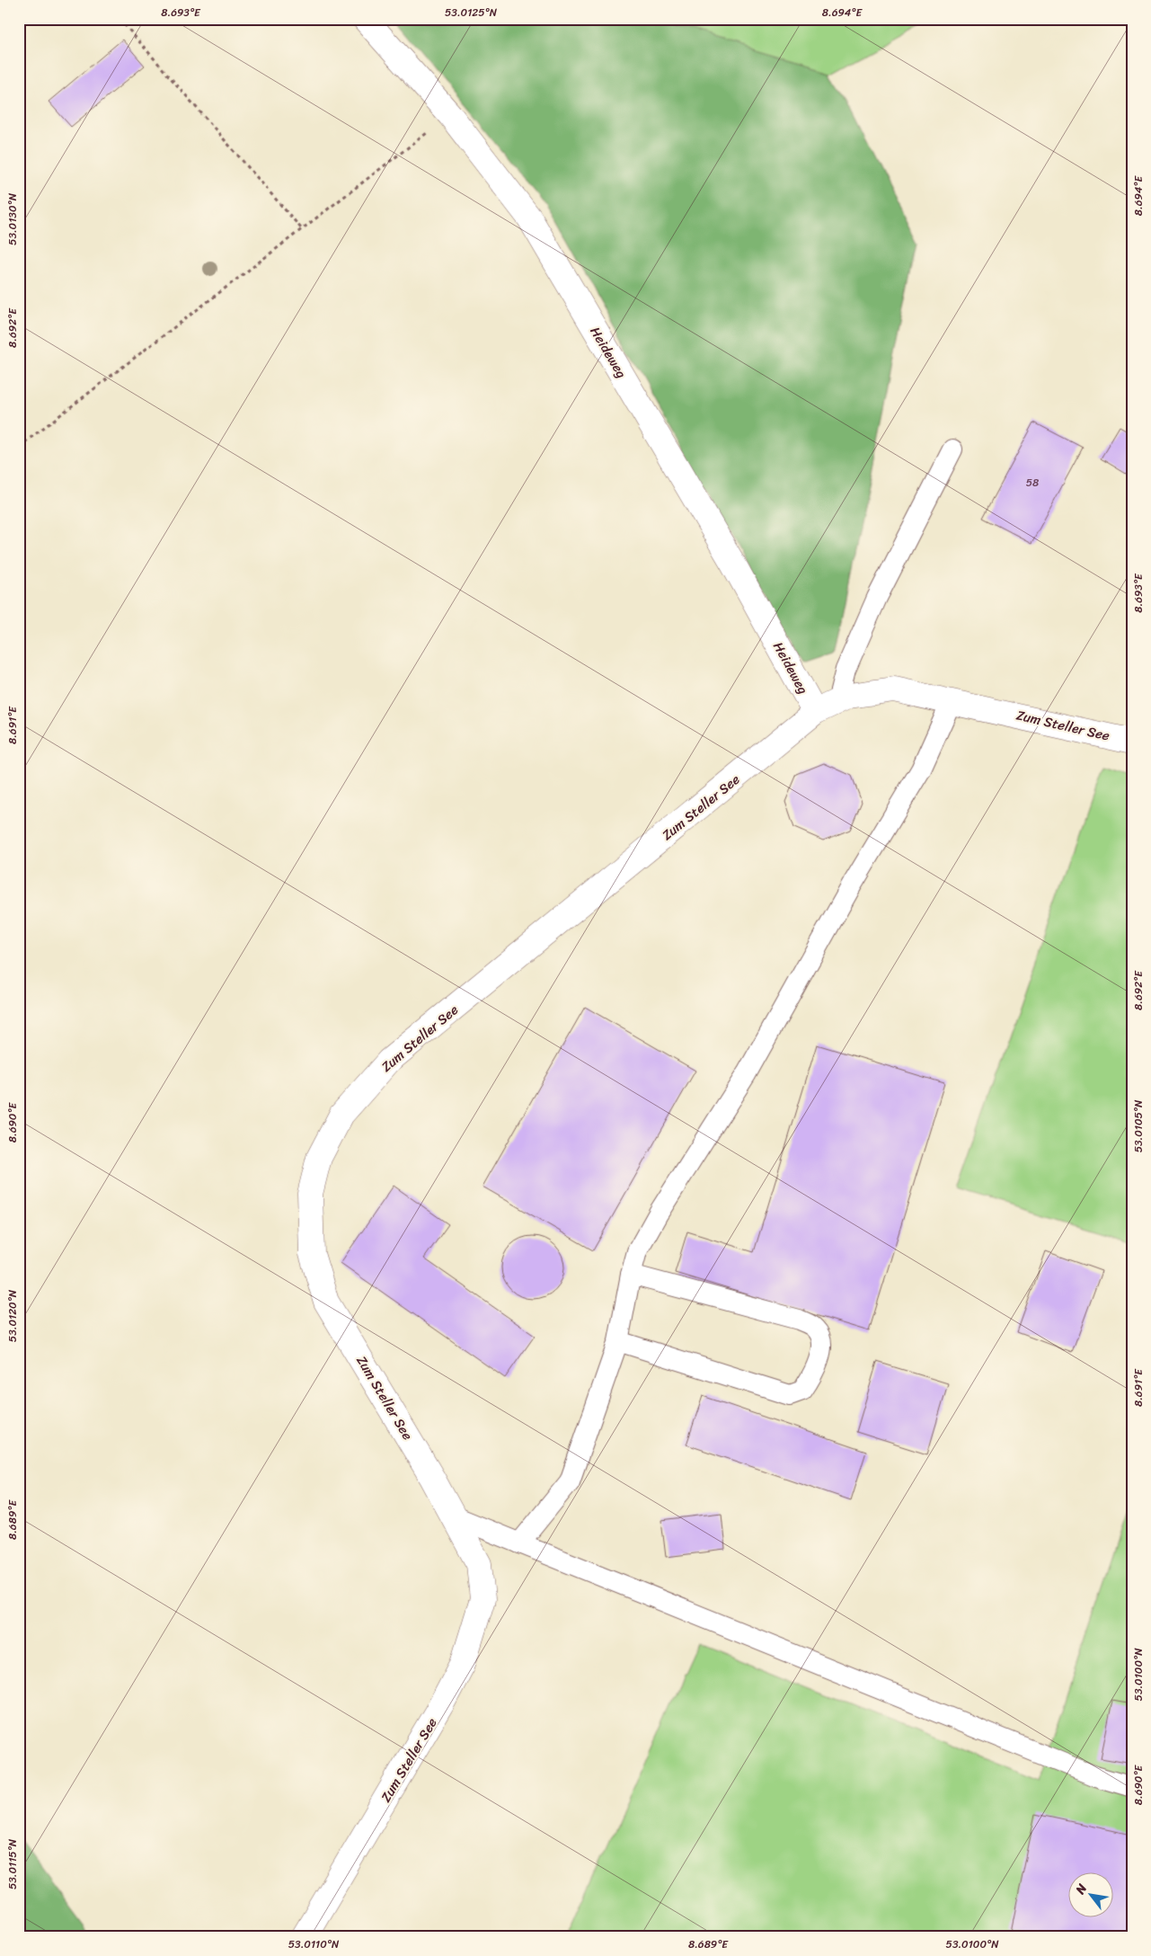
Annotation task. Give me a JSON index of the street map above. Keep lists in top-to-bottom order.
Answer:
{
  "streets": {
    "street": ["Heideweg", "Zum Steller See"]
  },
  "crossings": [
    ["Heideweg", "Zum Steller See"]
  ],
  "house_numbers": ["58"],
  "north": "top left",
  "coordinates": [
    "8.693°E",
    "53.0125°N",
    "8.694°E",
    "53.0130°N",
    "8.692°E",
    "8.691°E",
    "8.690°E",
    "53.0105°N",
    "53.0120°N",
    "8.689°E",
    "53.0100°N",
    "53.0115°N",
    "53.0110°N"
  ]
}
